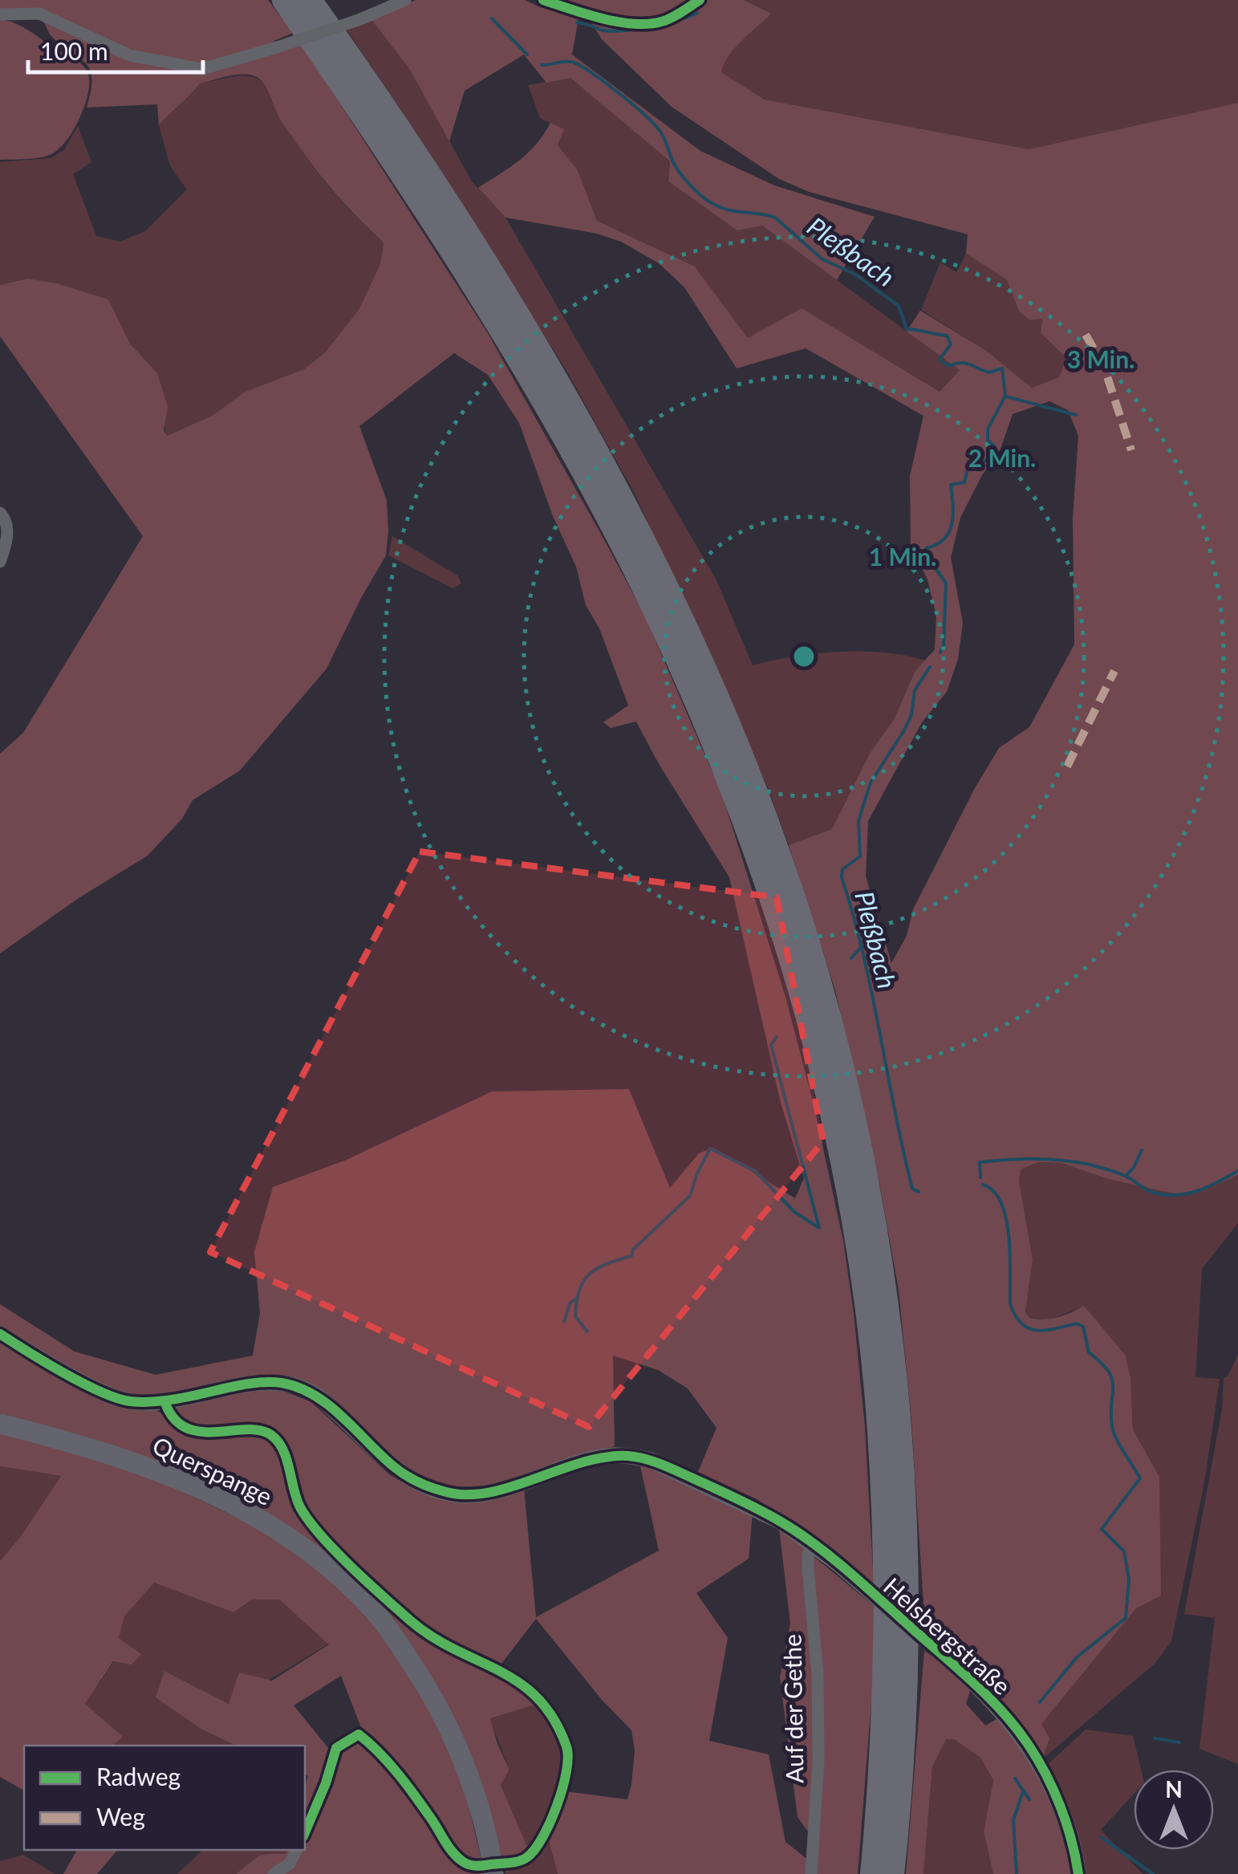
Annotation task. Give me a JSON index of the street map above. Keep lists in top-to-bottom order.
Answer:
{
  "streets": {
    "main road": ["Querspange"],
    "street": ["Helsbergstraße", "Auf der Gethe"]
  },
  "crossings": [
    ["Helsbergstraße", "Auf der Gethe"]
  ],
  "water": ["Pleßbach"],
  "legend": ["Radweg", "Weg"],
  "scale_bar": "100 m",
  "north": "top",
  "rings": ["3 Min.", "2 Min.", "1 Min."]
}
